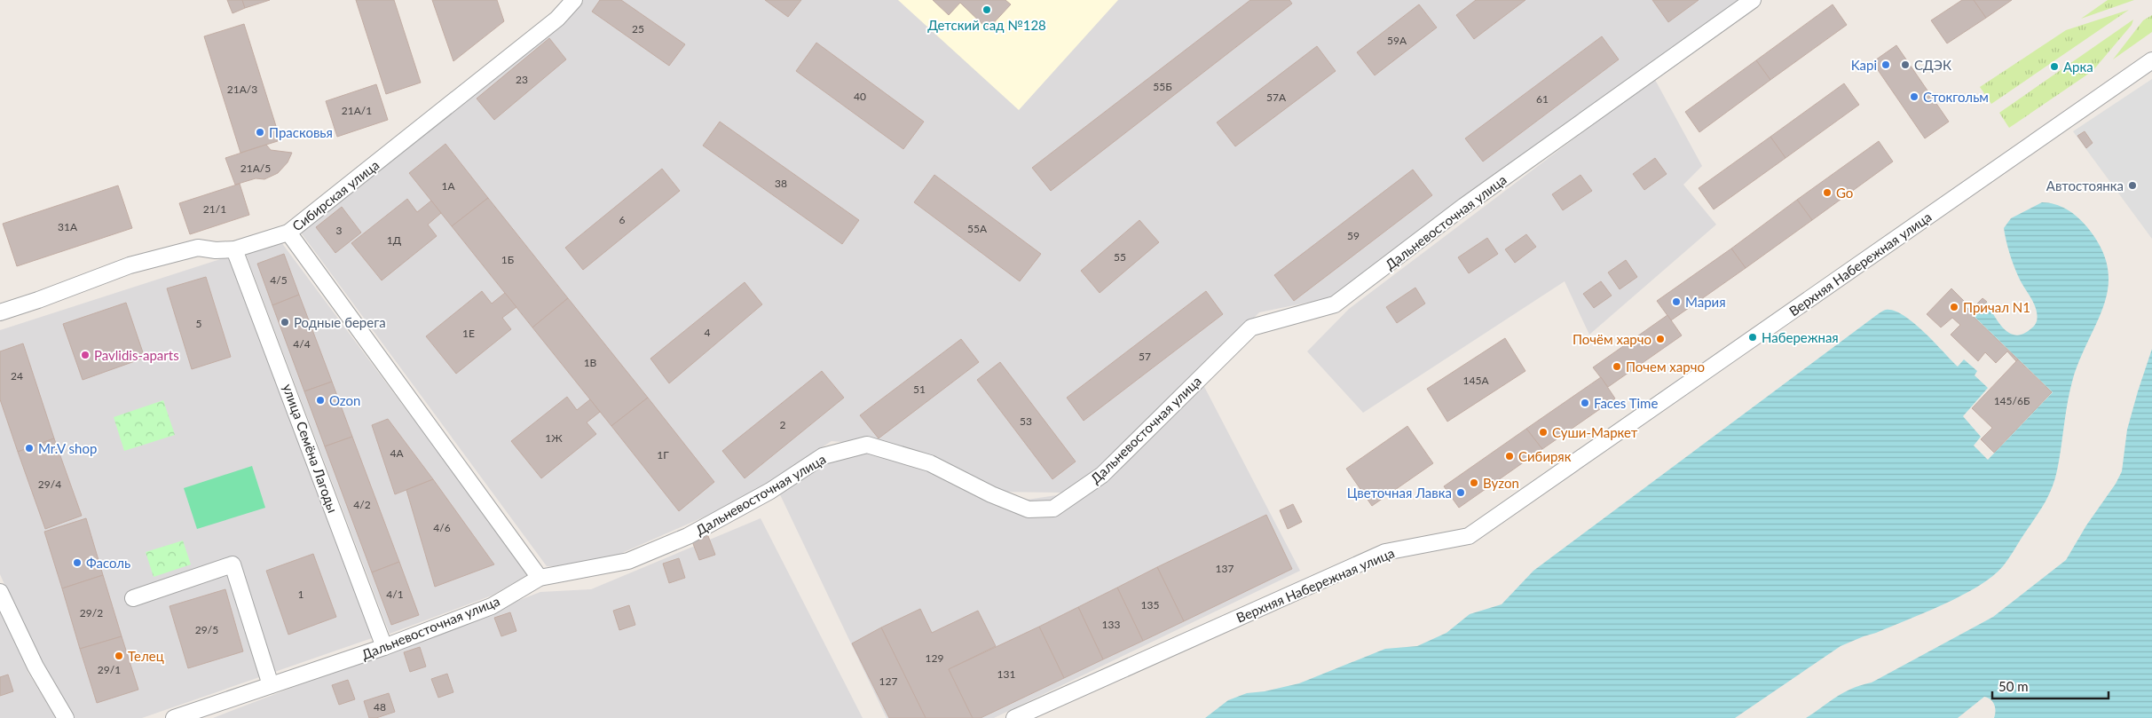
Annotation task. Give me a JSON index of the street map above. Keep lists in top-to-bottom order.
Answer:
{
  "streets": {
    "street": [
      "Сибирская улица",
      "Дальневосточная улица",
      "Верхняя Набережная улица",
      "улица Семёна Лагоды"
    ]
  },
  "crossings": [
    ["Сибирская улица", "улица Семёна Лагоды"],
    ["Дальневосточная улица", "улица Семёна Лагоды"]
  ],
  "places": [
    "Детский сад №128",
    "Kapi",
    "СДЭК",
    "Арка",
    "Стокгольм",
    "Прасковья",
    "Автостоянка",
    "Go",
    "Мария",
    "Причал N1",
    "Родные берега",
    "Набережная",
    "Почём харчо",
    "Pavlidis-aparts",
    "Почем харчо",
    "Ozon",
    "Faces Time",
    "Суши-Маркет",
    "Mr.V shop",
    "Сибиряк",
    "Byzon",
    "Цветочная Лавка",
    "Фасоль",
    "Телец"
  ],
  "house_numbers": [
    "25",
    "59А",
    "23",
    "55Б",
    "21А/3",
    "40",
    "57А",
    "61",
    "21А/1",
    "21А/5",
    "38",
    "1А",
    "21/1",
    "6",
    "31А",
    "55А",
    "3",
    "59",
    "1Д",
    "55",
    "1Б",
    "4/5",
    "5",
    "4",
    "1Е",
    "4/4",
    "57",
    "1В",
    "24",
    "145А",
    "51",
    "145/6Б",
    "53",
    "2",
    "1Ж",
    "4А",
    "1Г",
    "29/4",
    "4/2",
    "4/6",
    "137",
    "1",
    "4/1",
    "135",
    "29/2",
    "133",
    "29/5",
    "129",
    "29/1",
    "131",
    "127",
    "48"
  ],
  "scale_bar": "50 m"
}
